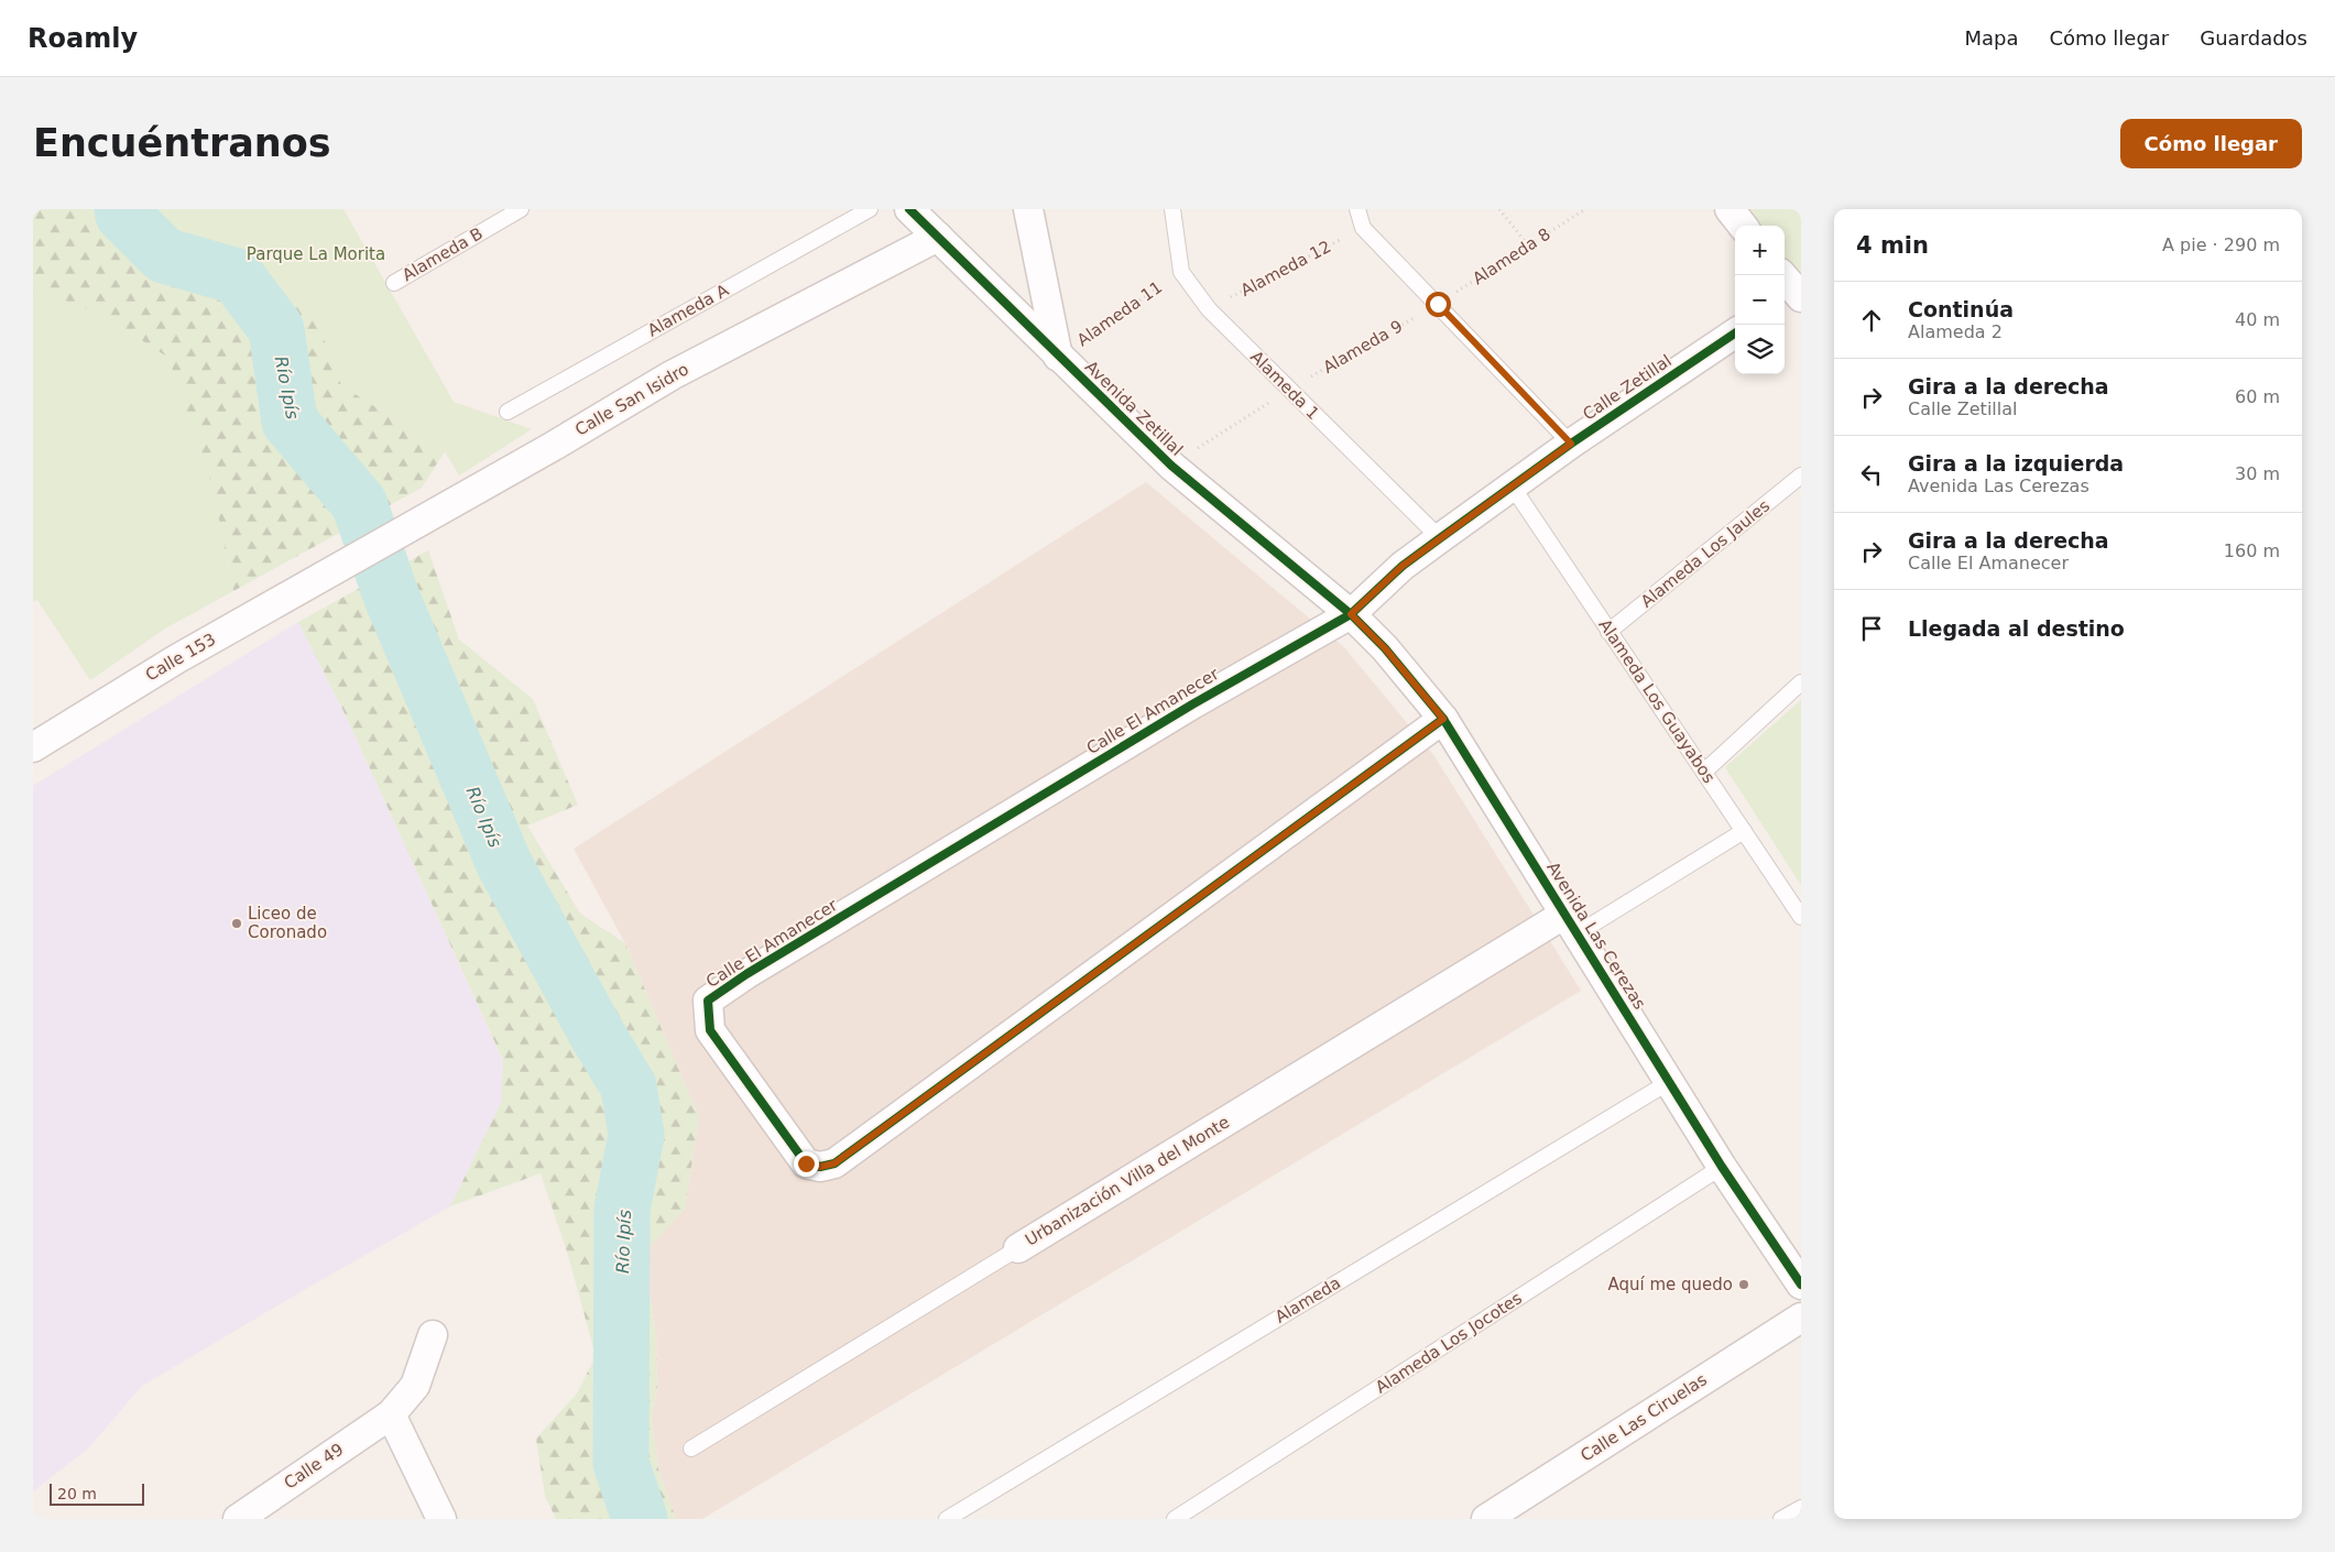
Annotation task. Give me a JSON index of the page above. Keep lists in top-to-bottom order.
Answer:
{
  "streets": {
    "street": [
      "Calle Zetillal",
      "Calle San Isidro",
      "Avenida Zetillal",
      "Calle 153",
      "Calle El Amanecer",
      "Avenida Las Cerezas",
      "Urbanización Villa del Monte",
      "Calle Las Ciruelas",
      "Calle 49"
    ],
    "lane": [
      "Alameda B",
      "Alameda A",
      "Alameda 1",
      "Alameda Los Jaules",
      "Alameda Los Guayabos",
      "Alameda",
      "Alameda Los Jocotes"
    ],
    "path": [
      "Alameda 8",
      "Alameda 12",
      "Alameda 11",
      "Alameda 9"
    ]
  },
  "crossings": [
    ["Alameda 8", "Alameda 9"],
    ["Alameda 12", "Alameda 1"],
    ["Alameda 11", "Alameda 1"],
    ["Alameda 11", "Avenida Zetillal"],
    ["Alameda 9", "Alameda 1"],
    ["Alameda 9", "Avenida Zetillal"],
    ["Alameda 1", "Calle Zetillal"],
    ["Calle Zetillal", "Avenida Zetillal"],
    ["Calle Zetillal", "Alameda Los Guayabos"],
    ["Calle Zetillal", "Calle El Amanecer"],
    ["Calle Zetillal", "Avenida Las Cerezas"],
    ["Calle San Isidro", "Avenida Zetillal"],
    ["Calle San Isidro", "Calle 153"],
    ["Avenida Zetillal", "Calle El Amanecer"],
    ["Avenida Zetillal", "Avenida Las Cerezas"],
    ["Alameda Los Jaules", "Alameda Los Guayabos"],
    ["Calle El Amanecer", "Avenida Las Cerezas"],
    ["Avenida Las Cerezas", "Urbanización Villa del Monte"],
    ["Avenida Las Cerezas", "Alameda"],
    ["Avenida Las Cerezas", "Alameda Los Jocotes"]
  ],
  "water": ["Río Ipís"],
  "parks": ["Parque La Morita"],
  "places": ["Liceo de Coronado", "Aquí me quedo"],
  "scale_bar": "20 m",
  "page": {
    "header": "Roamly",
    "nav": ["Mapa", "Cómo llegar", "Guardados"],
    "buttons": "Cómo llegar",
    "title": "Encuéntranos",
    "heading": ["4 min", "A pie · 290 m"],
    "map_buttons": ["+", "−"],
    "list": [
      ["Continúa", "Alameda 2", "40 m"],
      ["Gira a la derecha", "Calle Zetillal", "60 m"],
      ["Gira a la izquierda", "Avenida Las Cerezas", "30 m"],
      ["Gira a la derecha", "Calle El Amanecer", "160 m"],
      "Llegada al destino"
    ],
    "scale": "20 m"
  }
}
